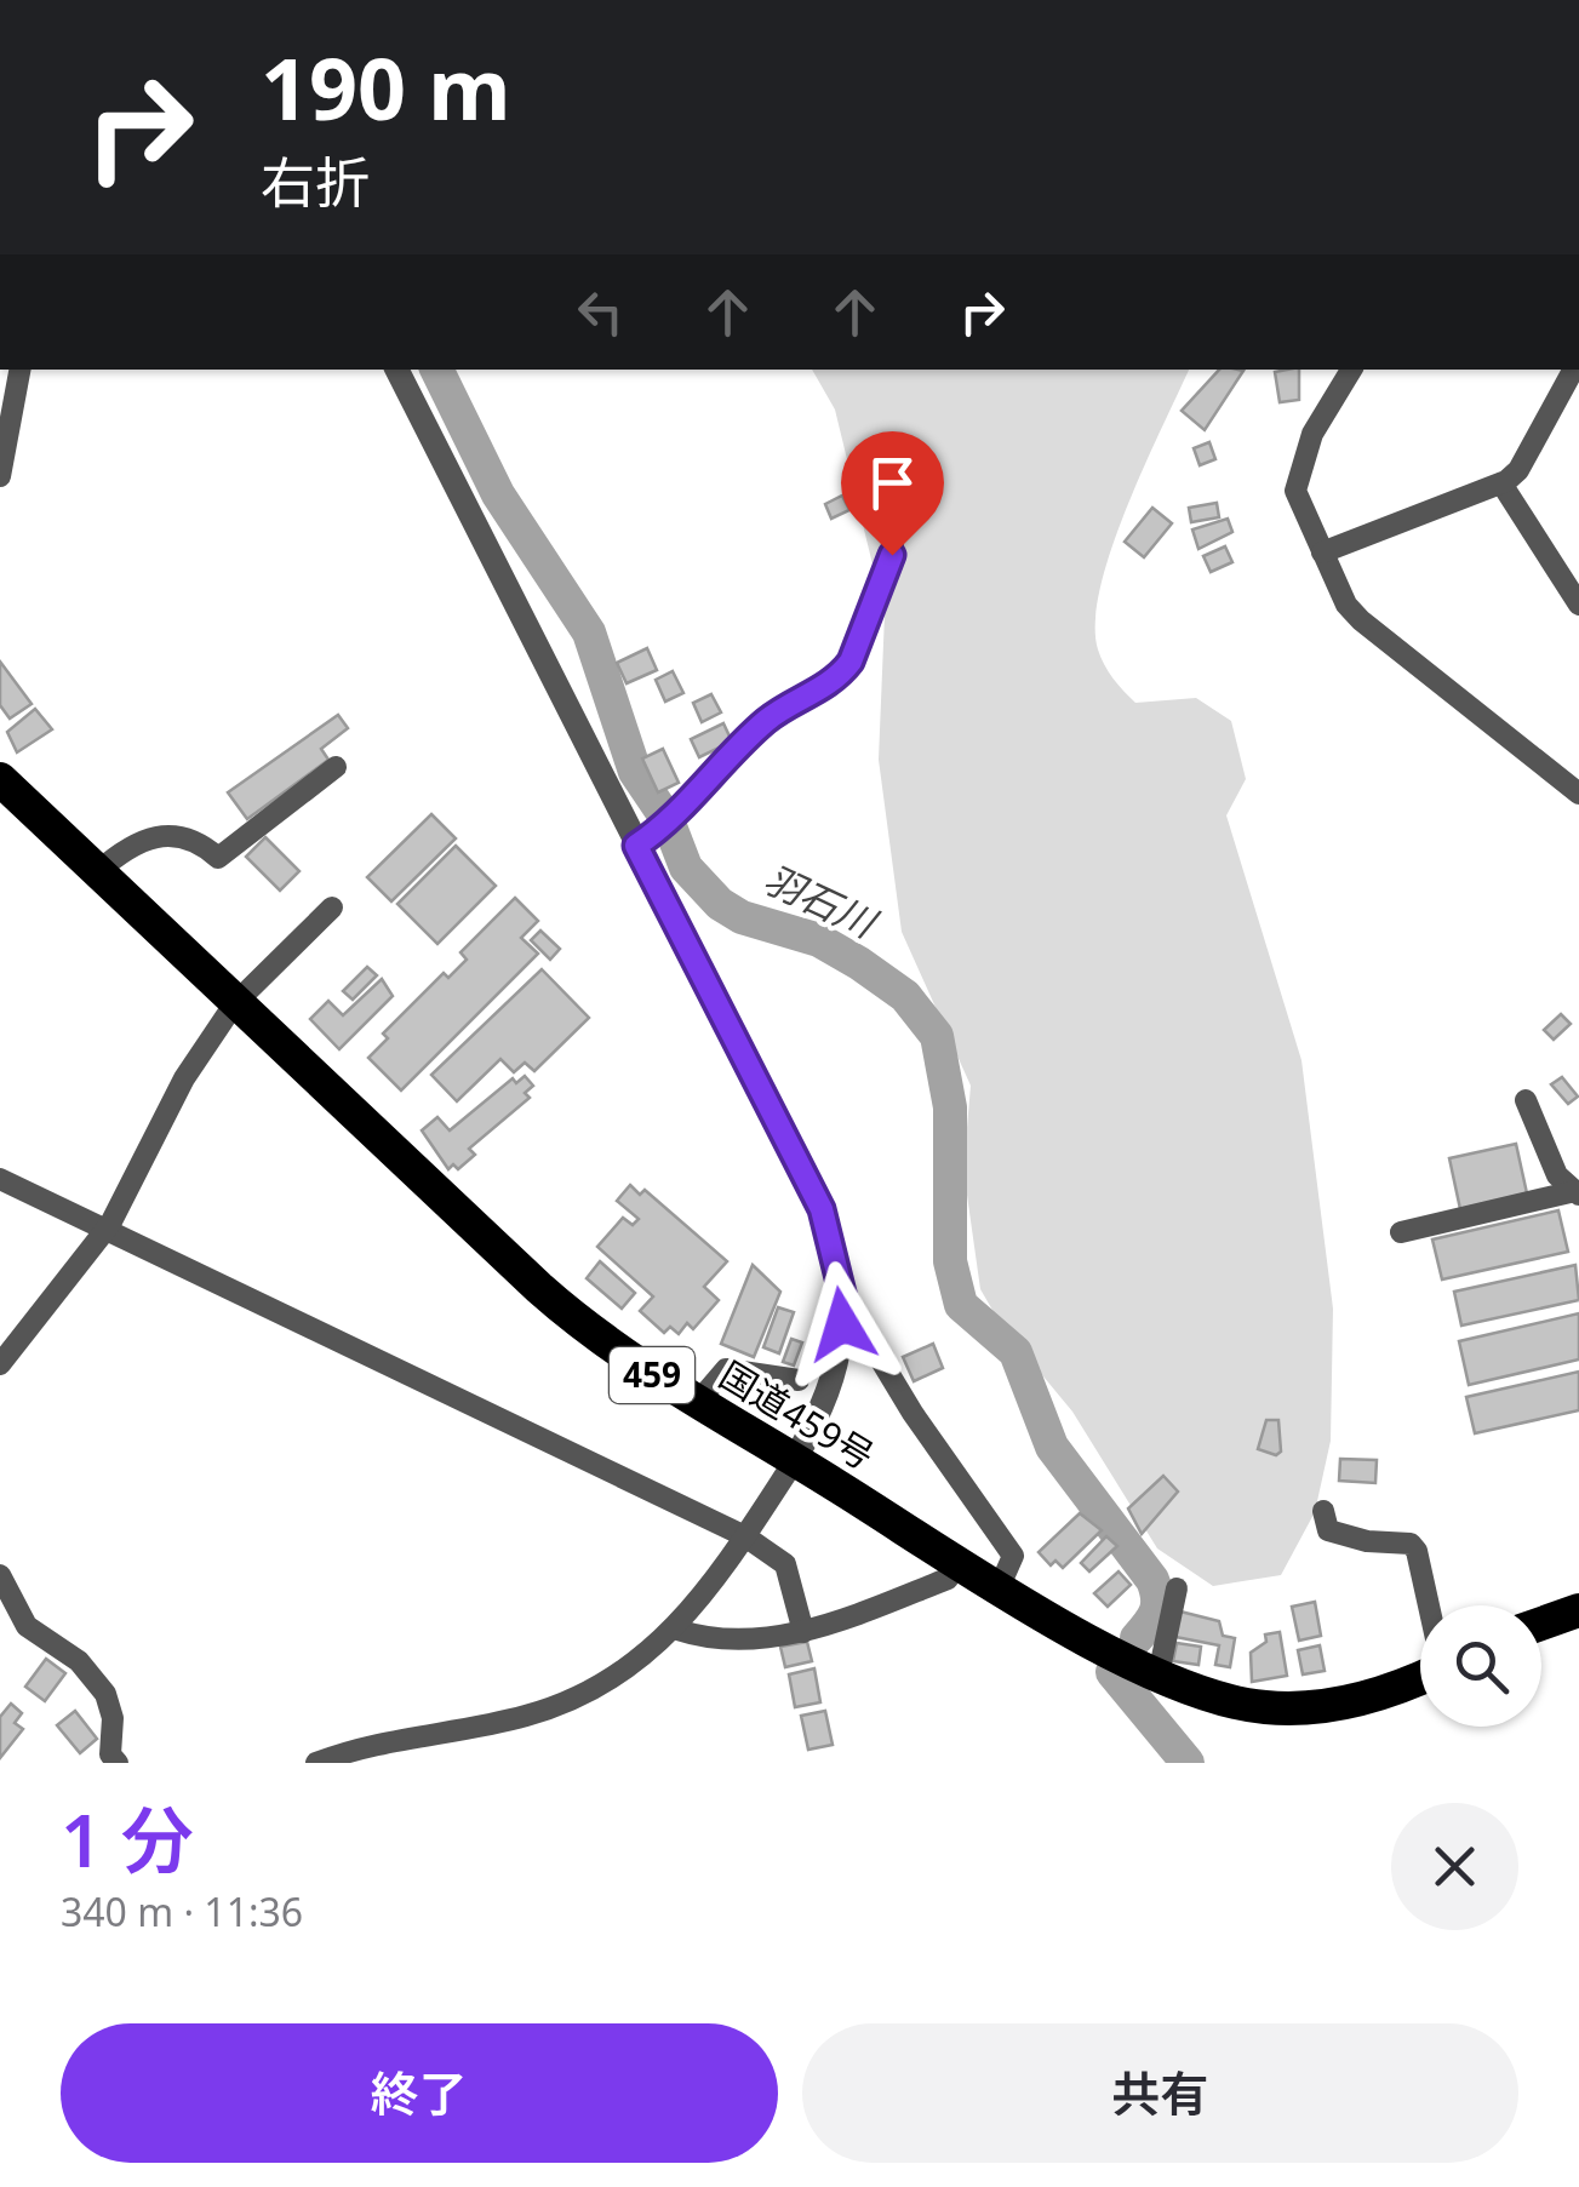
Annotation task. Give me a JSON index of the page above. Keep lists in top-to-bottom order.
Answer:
{
  "streets": {
    "highway": ["459", "国道459号"]
  },
  "water": ["羽石川"],
  "page": {
    "turn": ["190 m", "右折"],
    "heading": ["1 分", "340 m · 11:36"],
    "buttons": ["終了", "共有"]
  }
}
